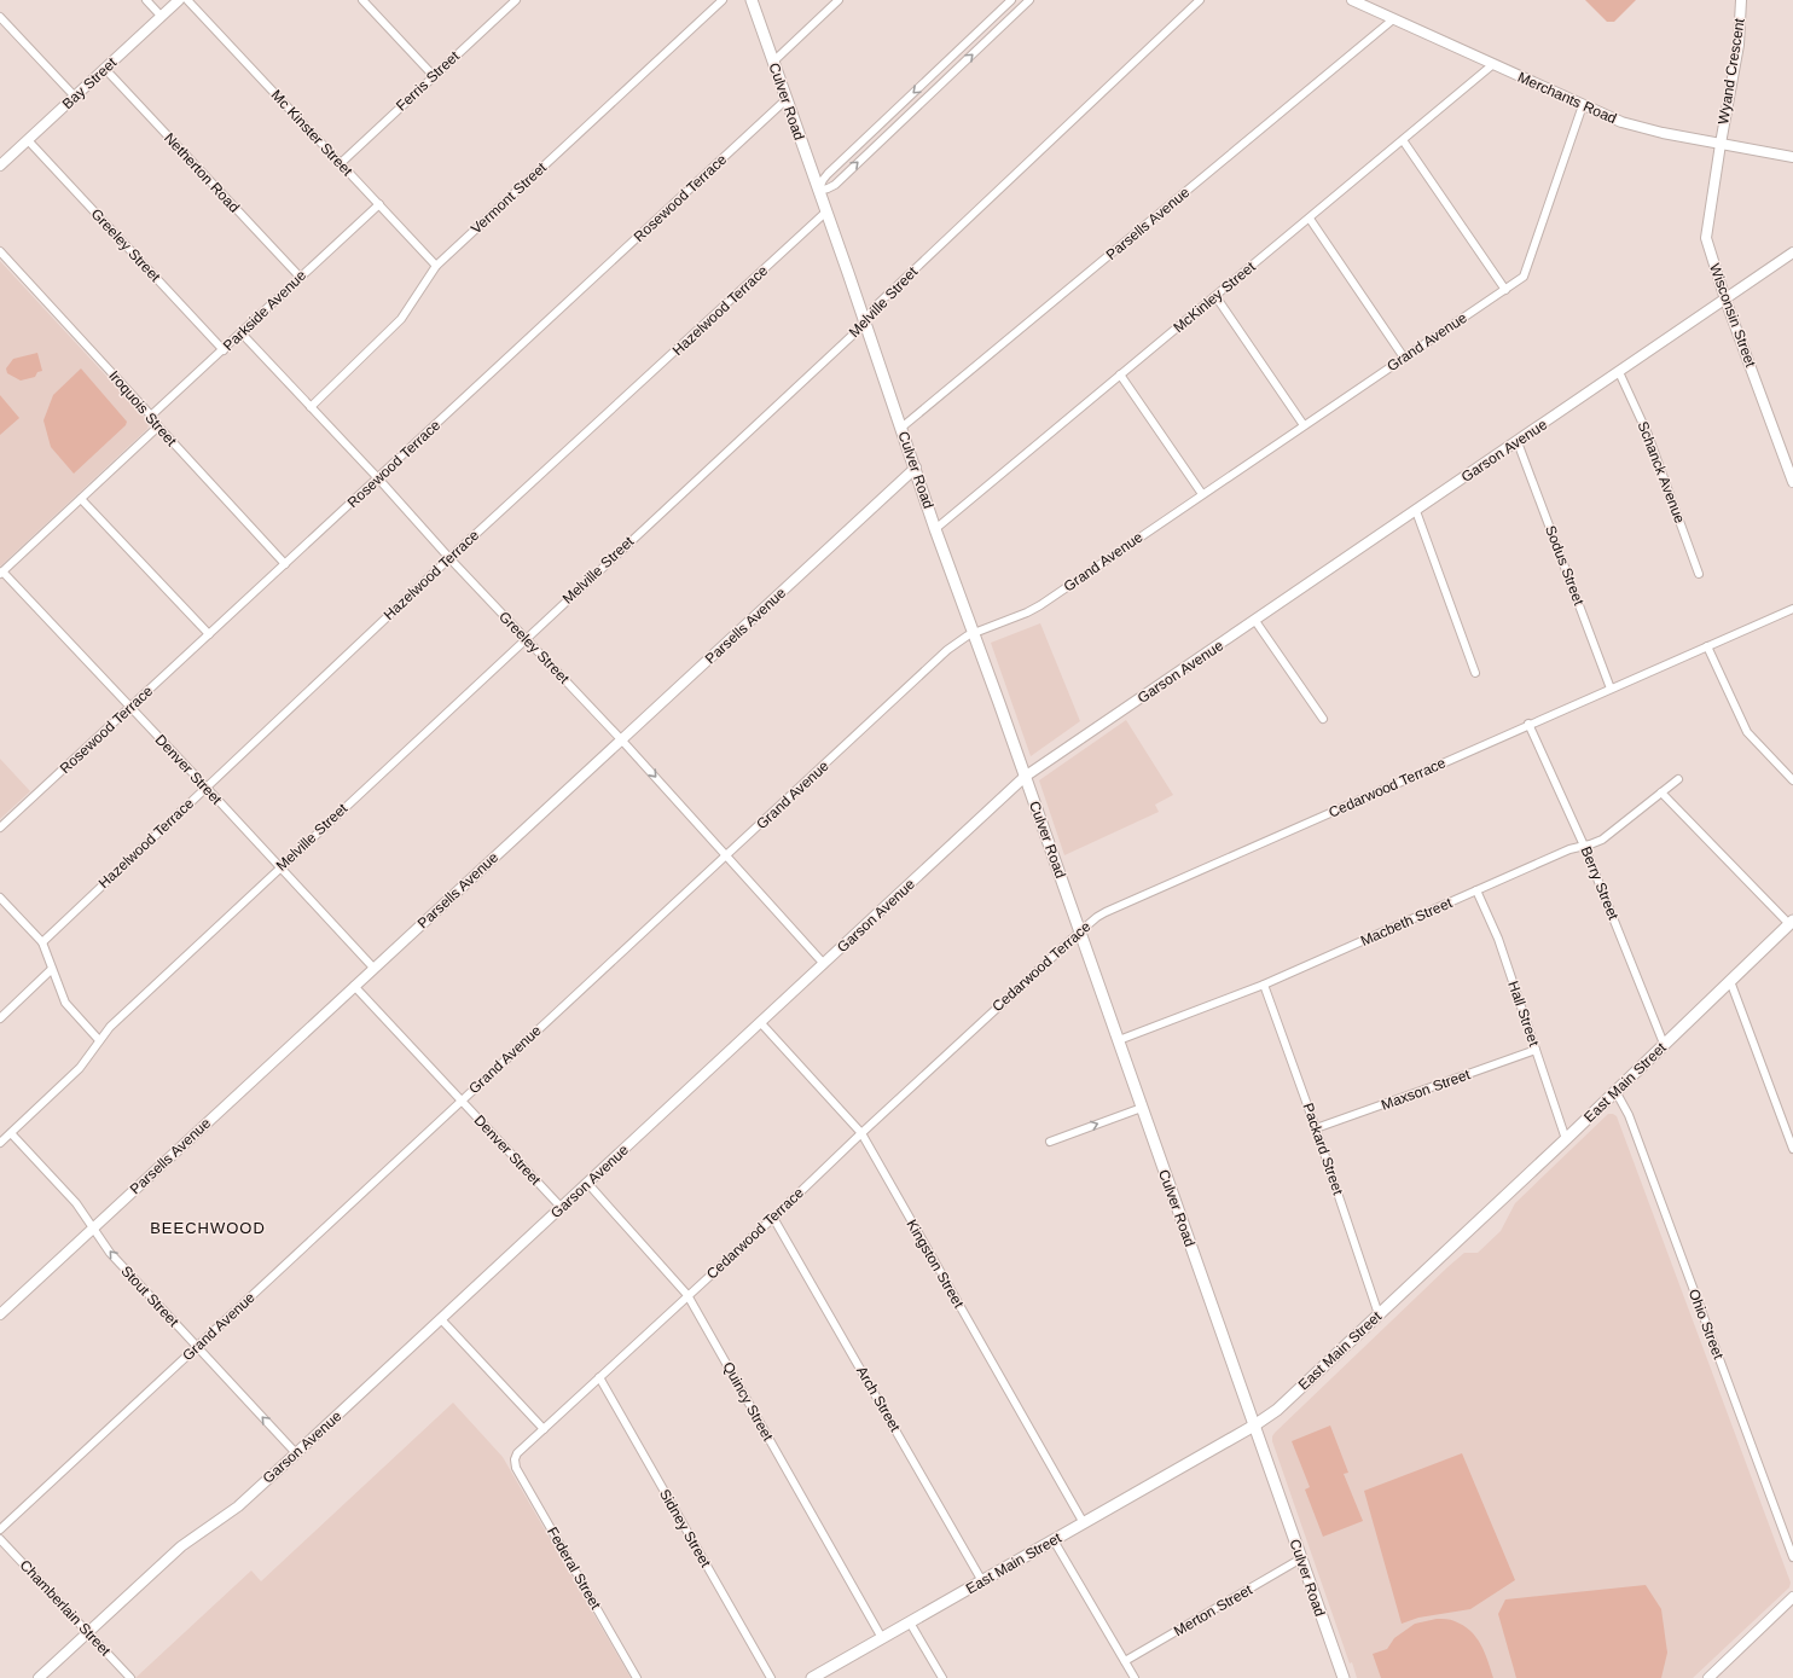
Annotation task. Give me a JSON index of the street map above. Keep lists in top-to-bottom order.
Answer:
{
  "streets": {
    "main road": ["Culver Road", "East Main Street"],
    "street": [
      "Wyand Crescent",
      "Ferris Street",
      "Bay Street",
      "Merchants Road",
      "Mc Kinster Street",
      "Netherton Road",
      "Vermont Street",
      "Rosewood Terrace",
      "Parsells Avenue",
      "Greeley Street",
      "McKinley Street",
      "Melville Street",
      "Parkside Avenue",
      "Hazelwood Terrace",
      "Wisconsin Street",
      "Grand Avenue",
      "Iroquois Street",
      "Garson Avenue",
      "Schanck Avenue",
      "Sodus Street",
      "Denver Street",
      "Cedarwood Terrace",
      "Berry Street",
      "Macbeth Street",
      "Hall Street",
      "Maxson Street",
      "Packard Street",
      "Kingston Street",
      "Stout Street",
      "Ohio Street",
      "Arch Street",
      "Quincy Street",
      "Sidney Street",
      "Federal Street",
      "Chamberlain Street",
      "Merton Street"
    ]
  },
  "crossings": [
    ["Wyand Crescent", "Merchants Road"],
    ["Wyand Crescent", "Wisconsin Street"],
    ["Ferris Street", "Mc Kinster Street"],
    ["Bay Street", "Netherton Road"],
    ["Bay Street", "Greeley Street"],
    ["Merchants Road", "Parsells Avenue"],
    ["Merchants Road", "McKinley Street"],
    ["Merchants Road", "Wisconsin Street"],
    ["Merchants Road", "Grand Avenue"],
    ["Culver Road", "Rosewood Terrace"],
    ["Culver Road", "Parsells Avenue"],
    ["Culver Road", "McKinley Street"],
    ["Culver Road", "Melville Street"],
    ["Culver Road", "Hazelwood Terrace"],
    ["Culver Road", "Grand Avenue"],
    ["Culver Road", "Garson Avenue"],
    ["Culver Road", "Cedarwood Terrace"],
    ["Culver Road", "Macbeth Street"],
    ["Culver Road", "East Main Street"],
    ["Culver Road", "Merton Street"],
    ["Mc Kinster Street", "Vermont Street"],
    ["Mc Kinster Street", "Parkside Avenue"],
    ["Netherton Road", "Parkside Avenue"],
    ["Vermont Street", "Greeley Street"],
    ["Rosewood Terrace", "Greeley Street"],
    ["Rosewood Terrace", "Iroquois Street"],
    ["Rosewood Terrace", "Denver Street"],
    ["Parsells Avenue", "Greeley Street"],
    ["Parsells Avenue", "Denver Street"],
    ["Parsells Avenue", "Stout Street"],
    ["Greeley Street", "Melville Street"],
    ["Greeley Street", "Parkside Avenue"],
    ["Greeley Street", "Hazelwood Terrace"],
    ["Greeley Street", "Grand Avenue"],
    ["Greeley Street", "Garson Avenue"],
    ["Melville Street", "Denver Street"],
    ["Melville Street", "Stout Street"],
    ["Parkside Avenue", "Iroquois Street"],
    ["Hazelwood Terrace", "Denver Street"],
    ["Wisconsin Street", "Garson Avenue"],
    ["Grand Avenue", "Denver Street"],
    ["Grand Avenue", "Stout Street"],
    ["Garson Avenue", "Schanck Avenue"],
    ["Garson Avenue", "Sodus Street"],
    ["Garson Avenue", "Denver Street"],
    ["Garson Avenue", "Kingston Street"],
    ["Garson Avenue", "Stout Street"],
    ["Garson Avenue", "Quincy Street"],
    ["Garson Avenue", "Chamberlain Street"],
    ["Sodus Street", "Cedarwood Terrace"],
    ["Cedarwood Terrace", "Berry Street"],
    ["Cedarwood Terrace", "Kingston Street"],
    ["Cedarwood Terrace", "Arch Street"],
    ["Cedarwood Terrace", "Quincy Street"],
    ["Cedarwood Terrace", "Sidney Street"],
    ["Cedarwood Terrace", "Federal Street"],
    ["Berry Street", "Macbeth Street"],
    ["Berry Street", "East Main Street"],
    ["Macbeth Street", "Hall Street"],
    ["Macbeth Street", "Packard Street"],
    ["Hall Street", "East Main Street"],
    ["Hall Street", "Maxson Street"],
    ["East Main Street", "Packard Street"],
    ["East Main Street", "Kingston Street"],
    ["East Main Street", "Ohio Street"],
    ["East Main Street", "Arch Street"],
    ["East Main Street", "Quincy Street"],
    ["Maxson Street", "Packard Street"]
  ],
  "one_way": ["Stout Street"],
  "districts": ["BEECHWOOD"]
}
